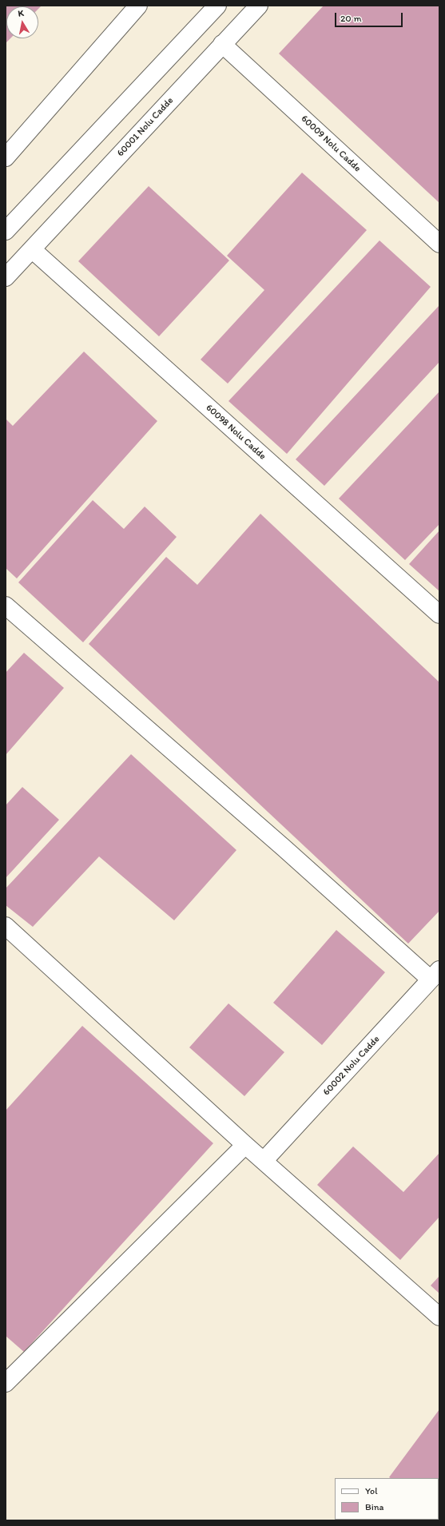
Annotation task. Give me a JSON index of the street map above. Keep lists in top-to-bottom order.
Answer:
{
  "streets": {
    "street": [
      "60001 Nolu Cadde",
      "60009 Nolu Cadde",
      "60098 Nolu Cadde",
      "60002 Nolu Cadde"
    ]
  },
  "crossings": [
    ["60001 Nolu Cadde", "60009 Nolu Cadde"],
    ["60001 Nolu Cadde", "60098 Nolu Cadde"]
  ],
  "legend": ["Yol", "Bina"],
  "scale_bar": "20 m",
  "north": "top"
}
